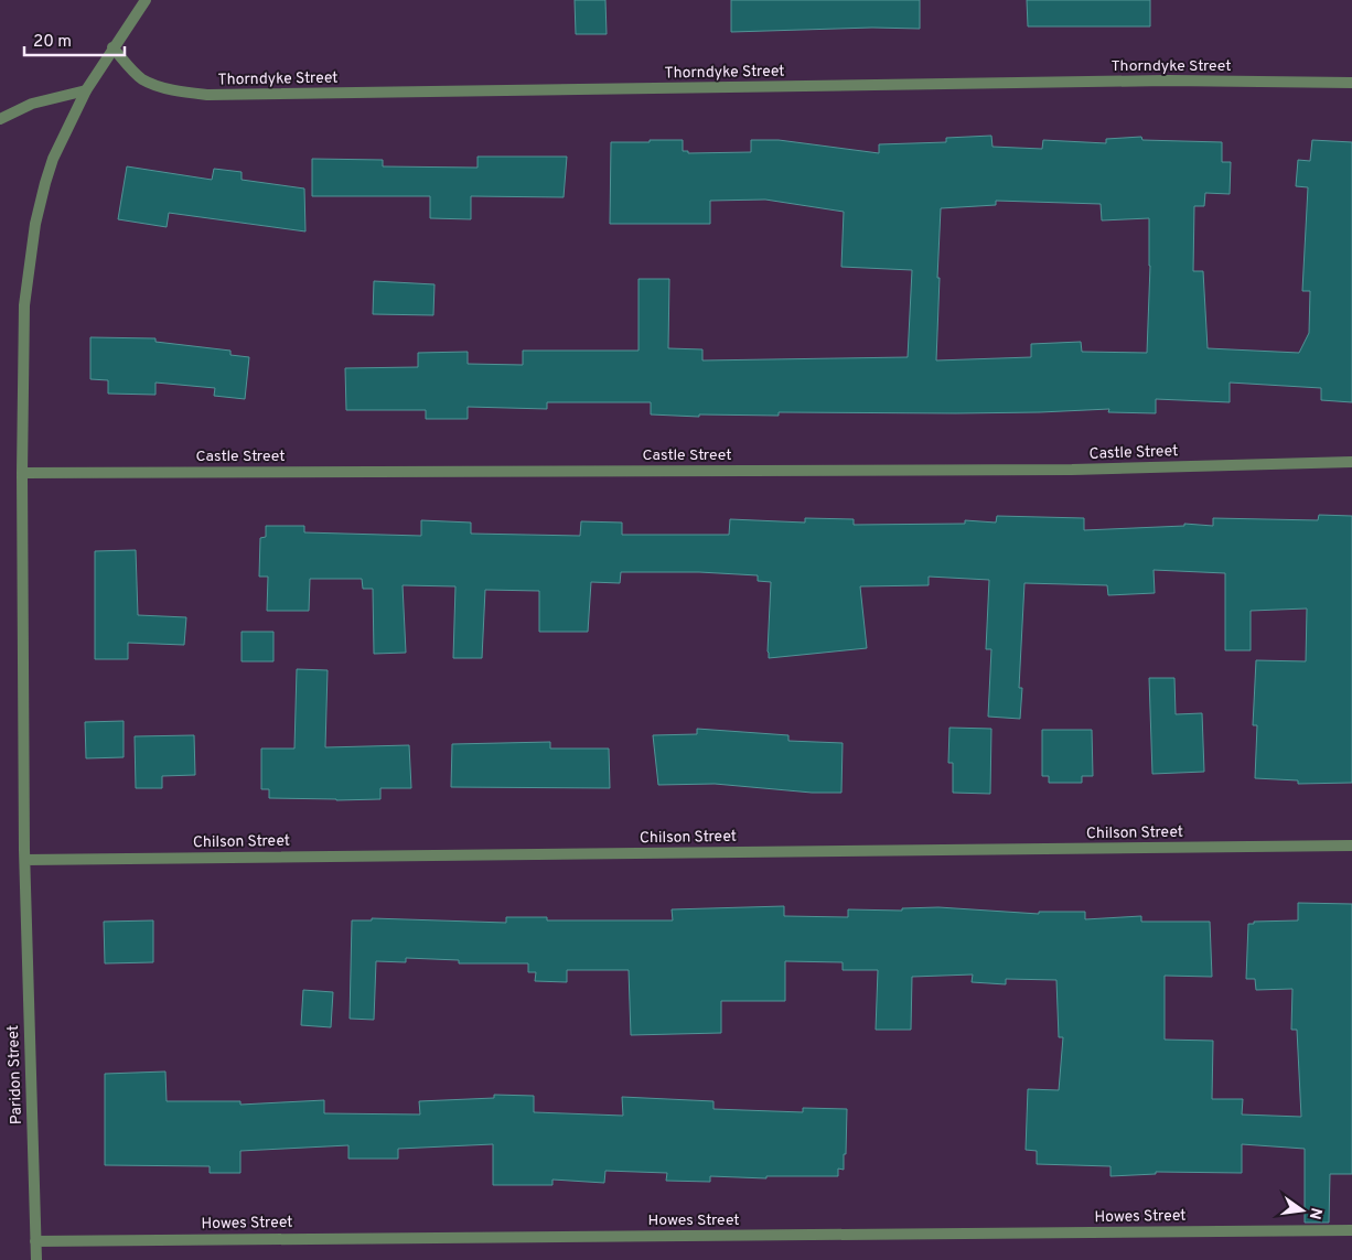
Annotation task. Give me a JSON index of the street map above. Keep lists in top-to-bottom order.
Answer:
{
  "streets": {
    "street": [
      "Thorndyke Street",
      "Castle Street",
      "Chilson Street",
      "Paridon Street",
      "Howes Street"
    ]
  },
  "crossings": [
    ["Thorndyke Street", "Paridon Street"],
    ["Castle Street", "Paridon Street"],
    ["Chilson Street", "Paridon Street"],
    ["Paridon Street", "Howes Street"]
  ],
  "scale_bar": "20 m",
  "north": "right"
}
